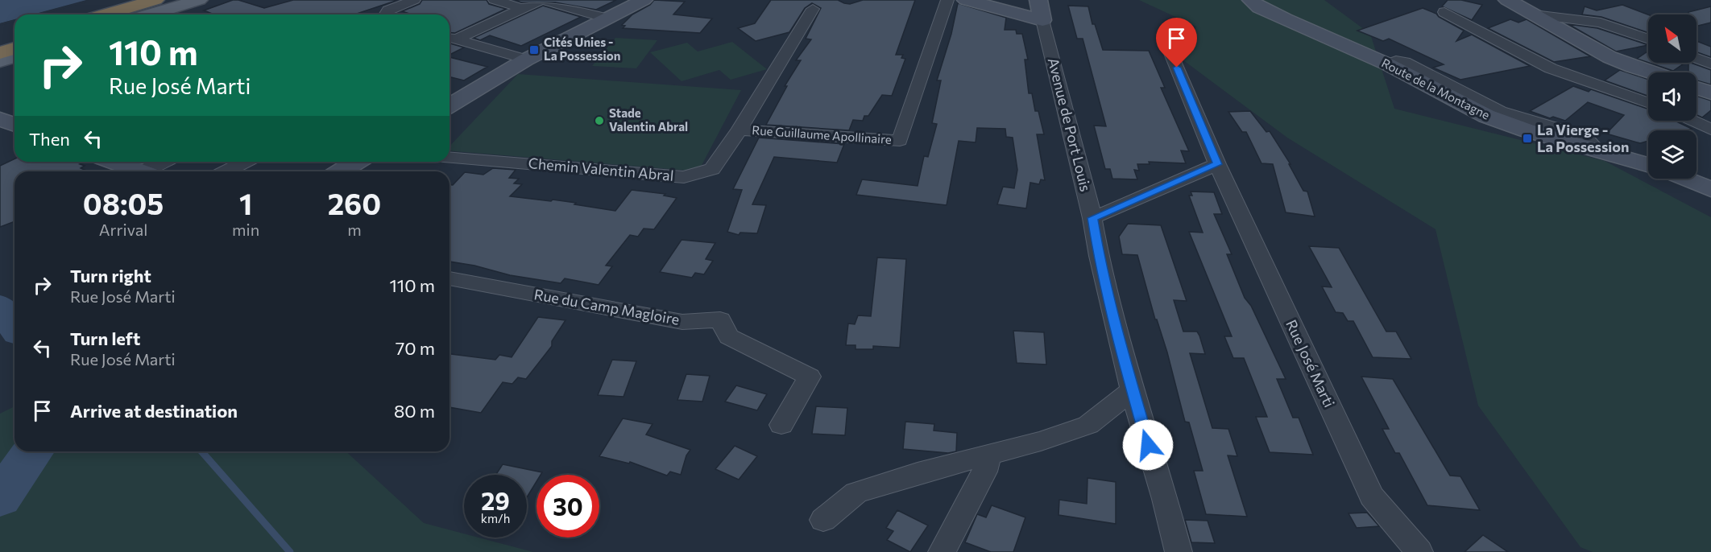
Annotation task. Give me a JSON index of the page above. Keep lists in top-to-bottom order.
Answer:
{
  "streets": {
    "main road": ["Route de la Montagne"],
    "street": [
      "Avenue de Port Louis",
      "Rue Guillaume Apollinaire",
      "Chemin Valentin Abral",
      "Rue du Camp Magloire",
      "Rue José Marti"
    ]
  },
  "crossings": [
    ["Rue Guillaume Apollinaire", "Chemin Valentin Abral"]
  ],
  "places": {
    "transit": ["Cités Unies - La Possession", "La Vierge - La Possession"],
    "other": ["Stade Valentin Abral"]
  },
  "north": "top left",
  "page": {
    "turn": ["110 m", "Rue José Marti"],
    "then": "Then",
    "eta": [
      "08:05",
      "Arrival",
      "1",
      "min",
      "260",
      "m"
    ],
    "list": [
      {
        "name": "Turn right",
        "note": "Rue José Marti",
        "value": "110 m"
      },
      {
        "name": "Turn left",
        "note": "Rue José Marti",
        "value": "70 m"
      },
      {
        "name": "Arrive at destination",
        "value": "80 m"
      }
    ],
    "speed": "29 km/h",
    "limit": "30"
  }
}
